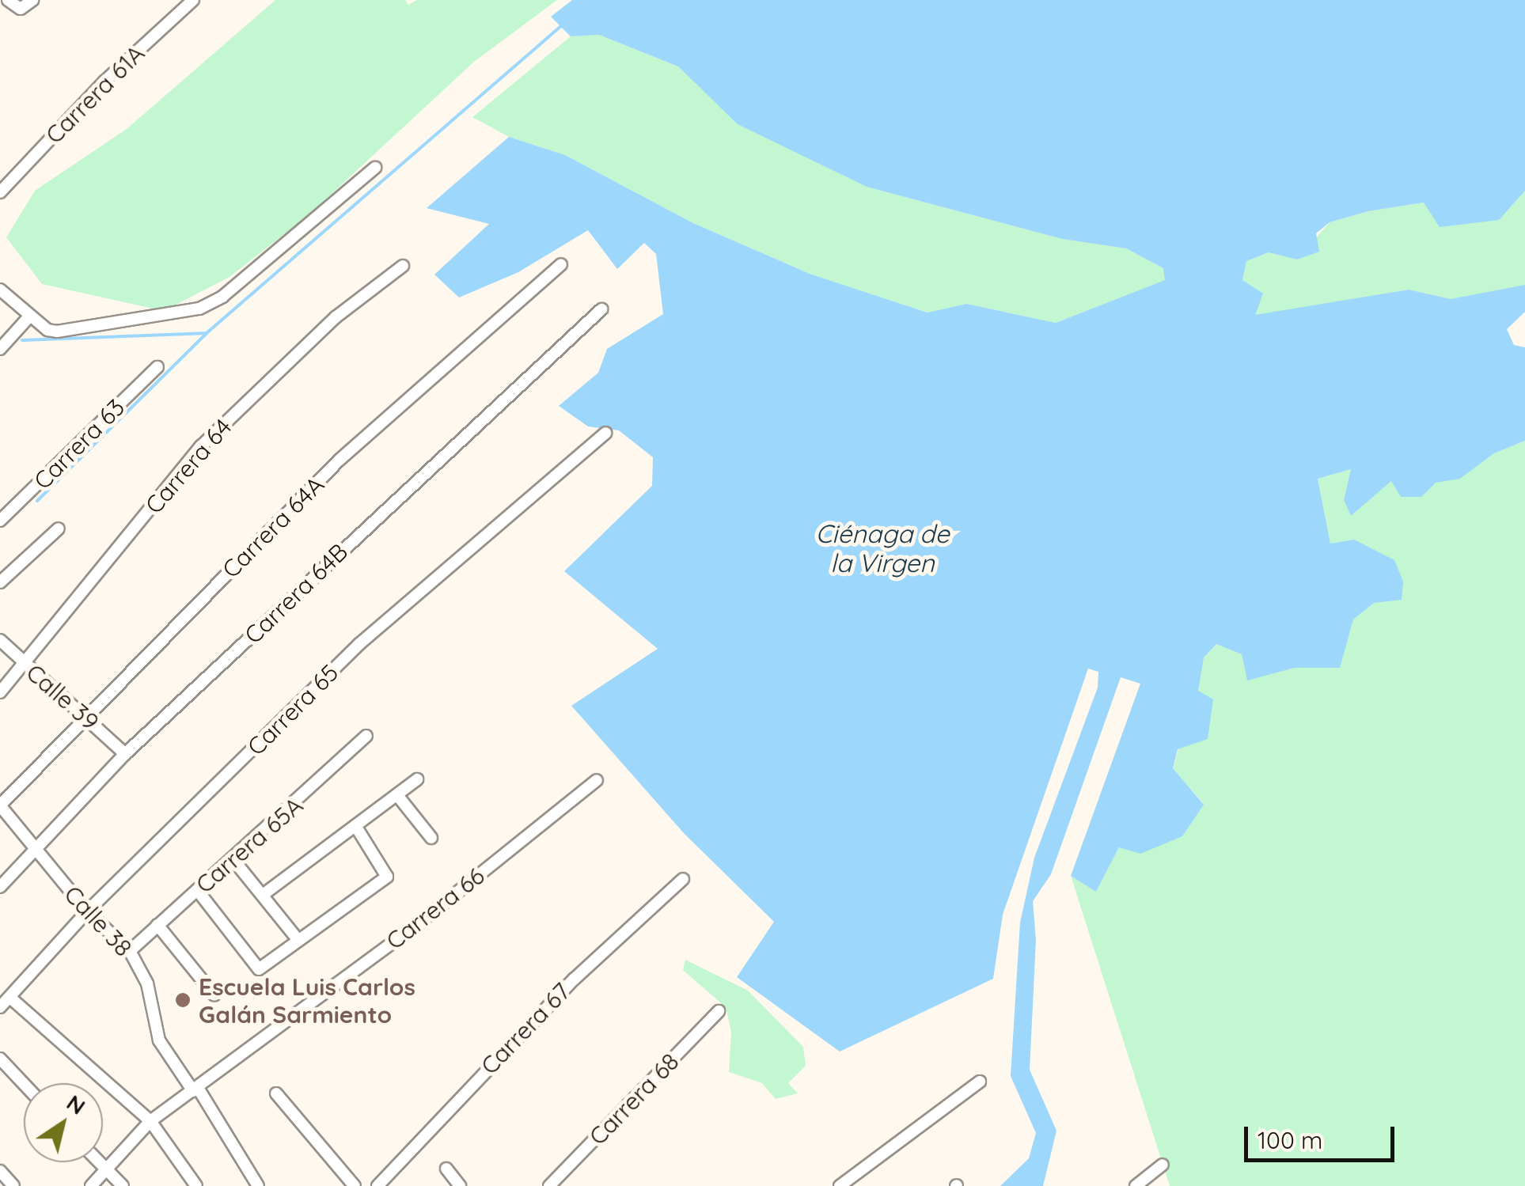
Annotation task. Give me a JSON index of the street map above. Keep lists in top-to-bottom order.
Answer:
{
  "streets": {
    "street": [
      "Carrera 61A",
      "Carrera 63",
      "Carrera 64",
      "Carrera 64A",
      "Carrera 64B",
      "Calle 39",
      "Carrera 65",
      "Carrera 65A",
      "Carrera 66",
      "Calle 38",
      "Carrera 67",
      "Carrera 68"
    ]
  },
  "crossings": [
    ["Carrera 64", "Calle 39"],
    ["Carrera 64A", "Calle 39"],
    ["Carrera 64A", "Calle 38"],
    ["Carrera 64B", "Calle 39"],
    ["Carrera 64B", "Calle 38"],
    ["Carrera 65", "Calle 38"],
    ["Carrera 65A", "Calle 38"],
    ["Carrera 66", "Calle 38"]
  ],
  "water": ["Ciénaga de la Virgen"],
  "places": ["Escuela Luis Carlos Galán Sarmiento"],
  "scale_bar": "100 m",
  "north": "top right"
}
